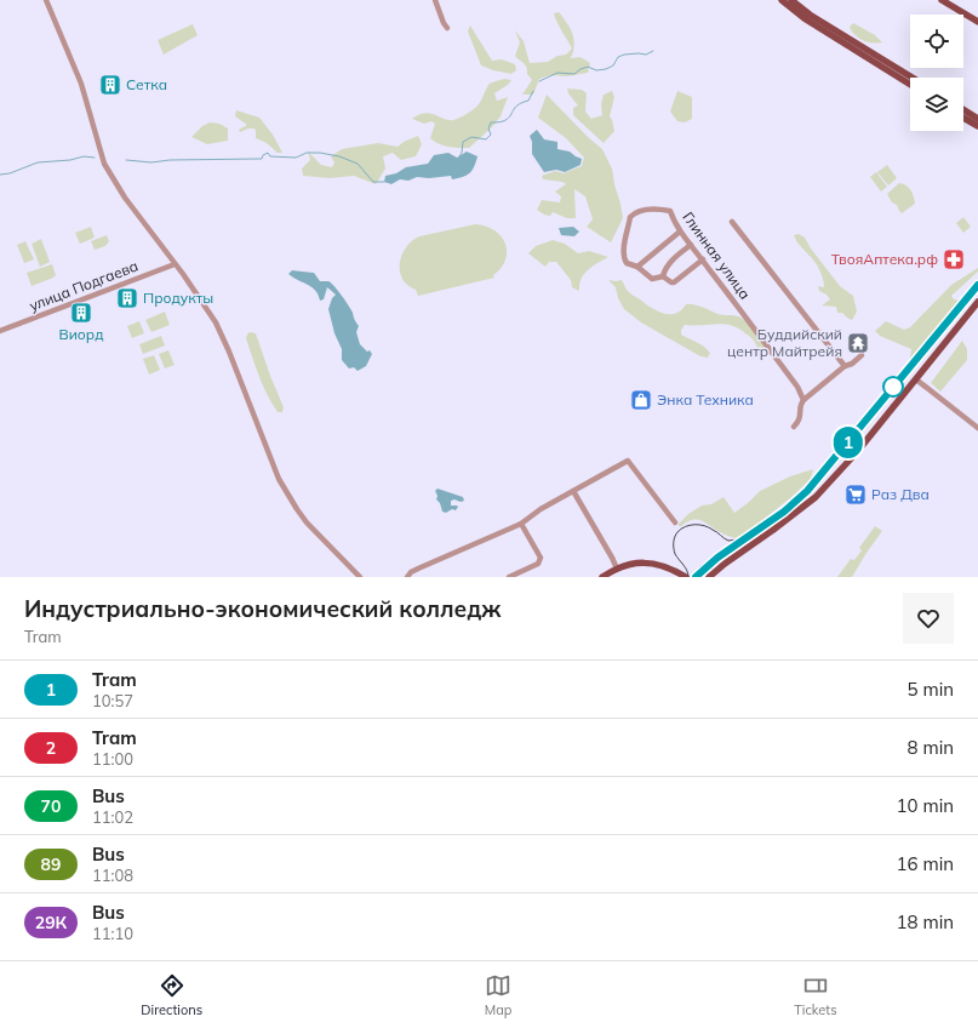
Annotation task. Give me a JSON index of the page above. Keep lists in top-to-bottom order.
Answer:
{
  "streets": {
    "street": ["Глинная улица", "улица Подгаева"]
  },
  "places": {
    "building": ["Сетка", "Продукты", "Виорд"],
    "pharmacy": ["ТвояАптека.рф"],
    "temple": ["Буддийский центр Майтрейя"],
    "shop": ["Энка Техника"],
    "supermarket": ["Раз Два"]
  },
  "lines": ["tram line 1"],
  "page": {
    "on_map": "1",
    "heading": ["Индустриально-экономический колледж", "Tram"],
    "list": [
      {
        "mark": "1",
        "name": "Tram",
        "note": "10:57",
        "value": "5 min"
      },
      {
        "mark": "2",
        "name": "Tram",
        "note": "11:00",
        "value": "8 min"
      },
      {
        "mark": "70",
        "name": "Bus",
        "note": "11:02",
        "value": "10 min"
      },
      {
        "mark": "89",
        "name": "Bus",
        "note": "11:08",
        "value": "16 min"
      },
      {
        "mark": "29К",
        "name": "Bus",
        "note": "11:10",
        "value": "18 min"
      }
    ],
    "tabs": ["Directions", "Map", "Tickets"]
  }
}
